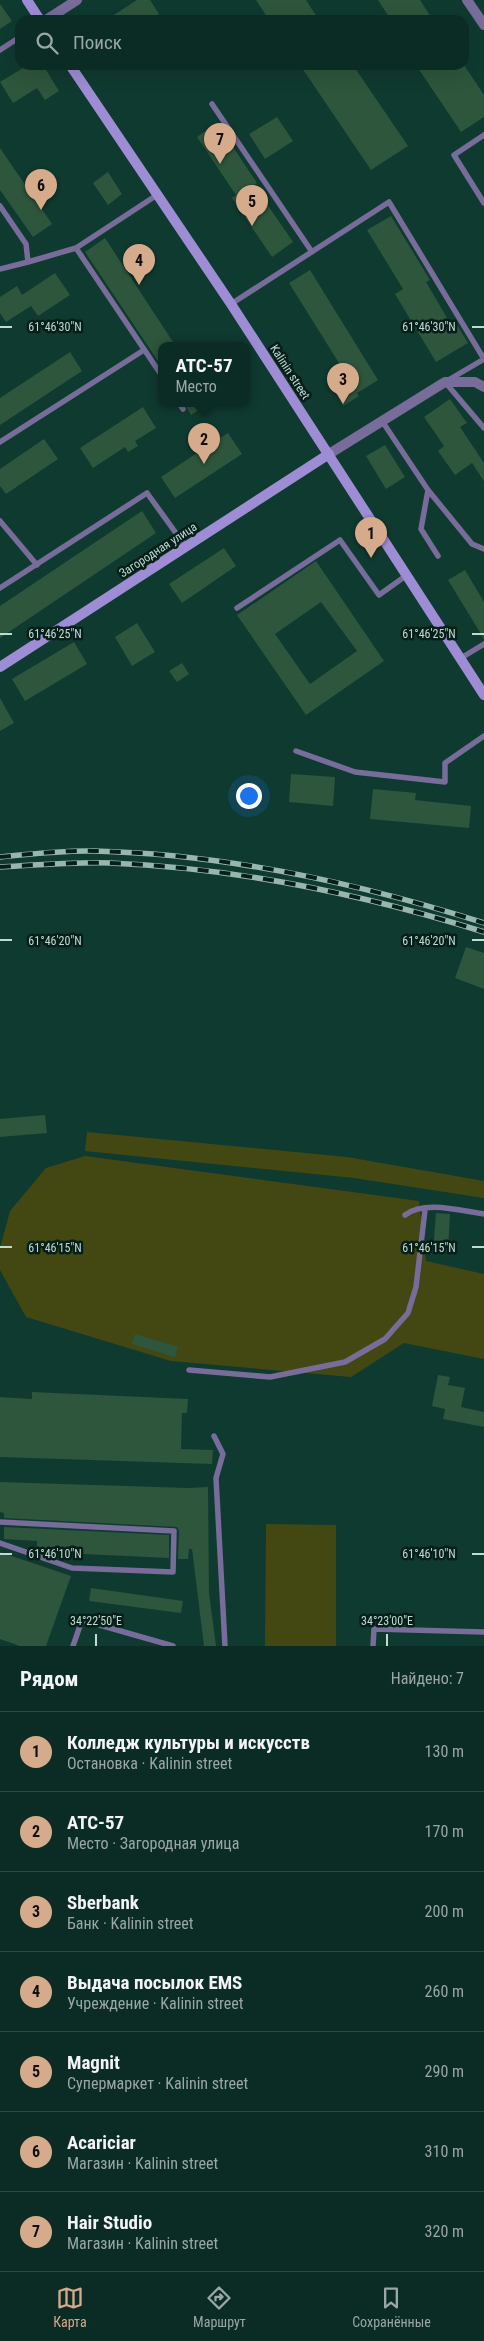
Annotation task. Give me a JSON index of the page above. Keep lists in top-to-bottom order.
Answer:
{
  "streets": {
    "main road": ["Kalinin street", "Загородная улица"]
  },
  "crossings": [
    ["Kalinin street", "Загородная улица"]
  ],
  "page": {
    "search": "Поиск",
    "pins": [
      "7",
      "6",
      "5",
      "4",
      "3",
      "2",
      "1"
    ],
    "popup": ["АТС-57", "Место"],
    "heading": ["Рядом", "Найдено: 7"],
    "list": [
      {
        "mark": "1",
        "name": "Колледж культуры и искусств",
        "note": "Остановка · Kalinin street",
        "value": "130 m"
      },
      {
        "mark": "2",
        "name": "АТС-57",
        "note": "Место · Загородная улица",
        "value": "170 m"
      },
      {
        "mark": "3",
        "name": "Sberbank",
        "note": "Банк · Kalinin street",
        "value": "200 m"
      },
      {
        "mark": "4",
        "name": "Выдача посылок EMS",
        "note": "Учреждение · Kalinin street",
        "value": "260 m"
      },
      {
        "mark": "5",
        "name": "Magnit",
        "note": "Супермаркет · Kalinin street",
        "value": "290 m"
      },
      {
        "mark": "6",
        "name": "Acariciar",
        "note": "Магазин · Kalinin street",
        "value": "310 m"
      },
      {
        "mark": "7",
        "name": "Hair Studio",
        "note": "Магазин · Kalinin street",
        "value": "320 m"
      }
    ],
    "nav": ["Карта", "Маршрут", "Сохранённые"]
  },
  "coordinates": [
    "61°46'30\"N",
    "61°46'25\"N",
    "61°46'20\"N",
    "61°46'15\"N",
    "61°46'10\"N",
    "34°22'50\"E",
    "34°23'00\"E"
  ]
}
